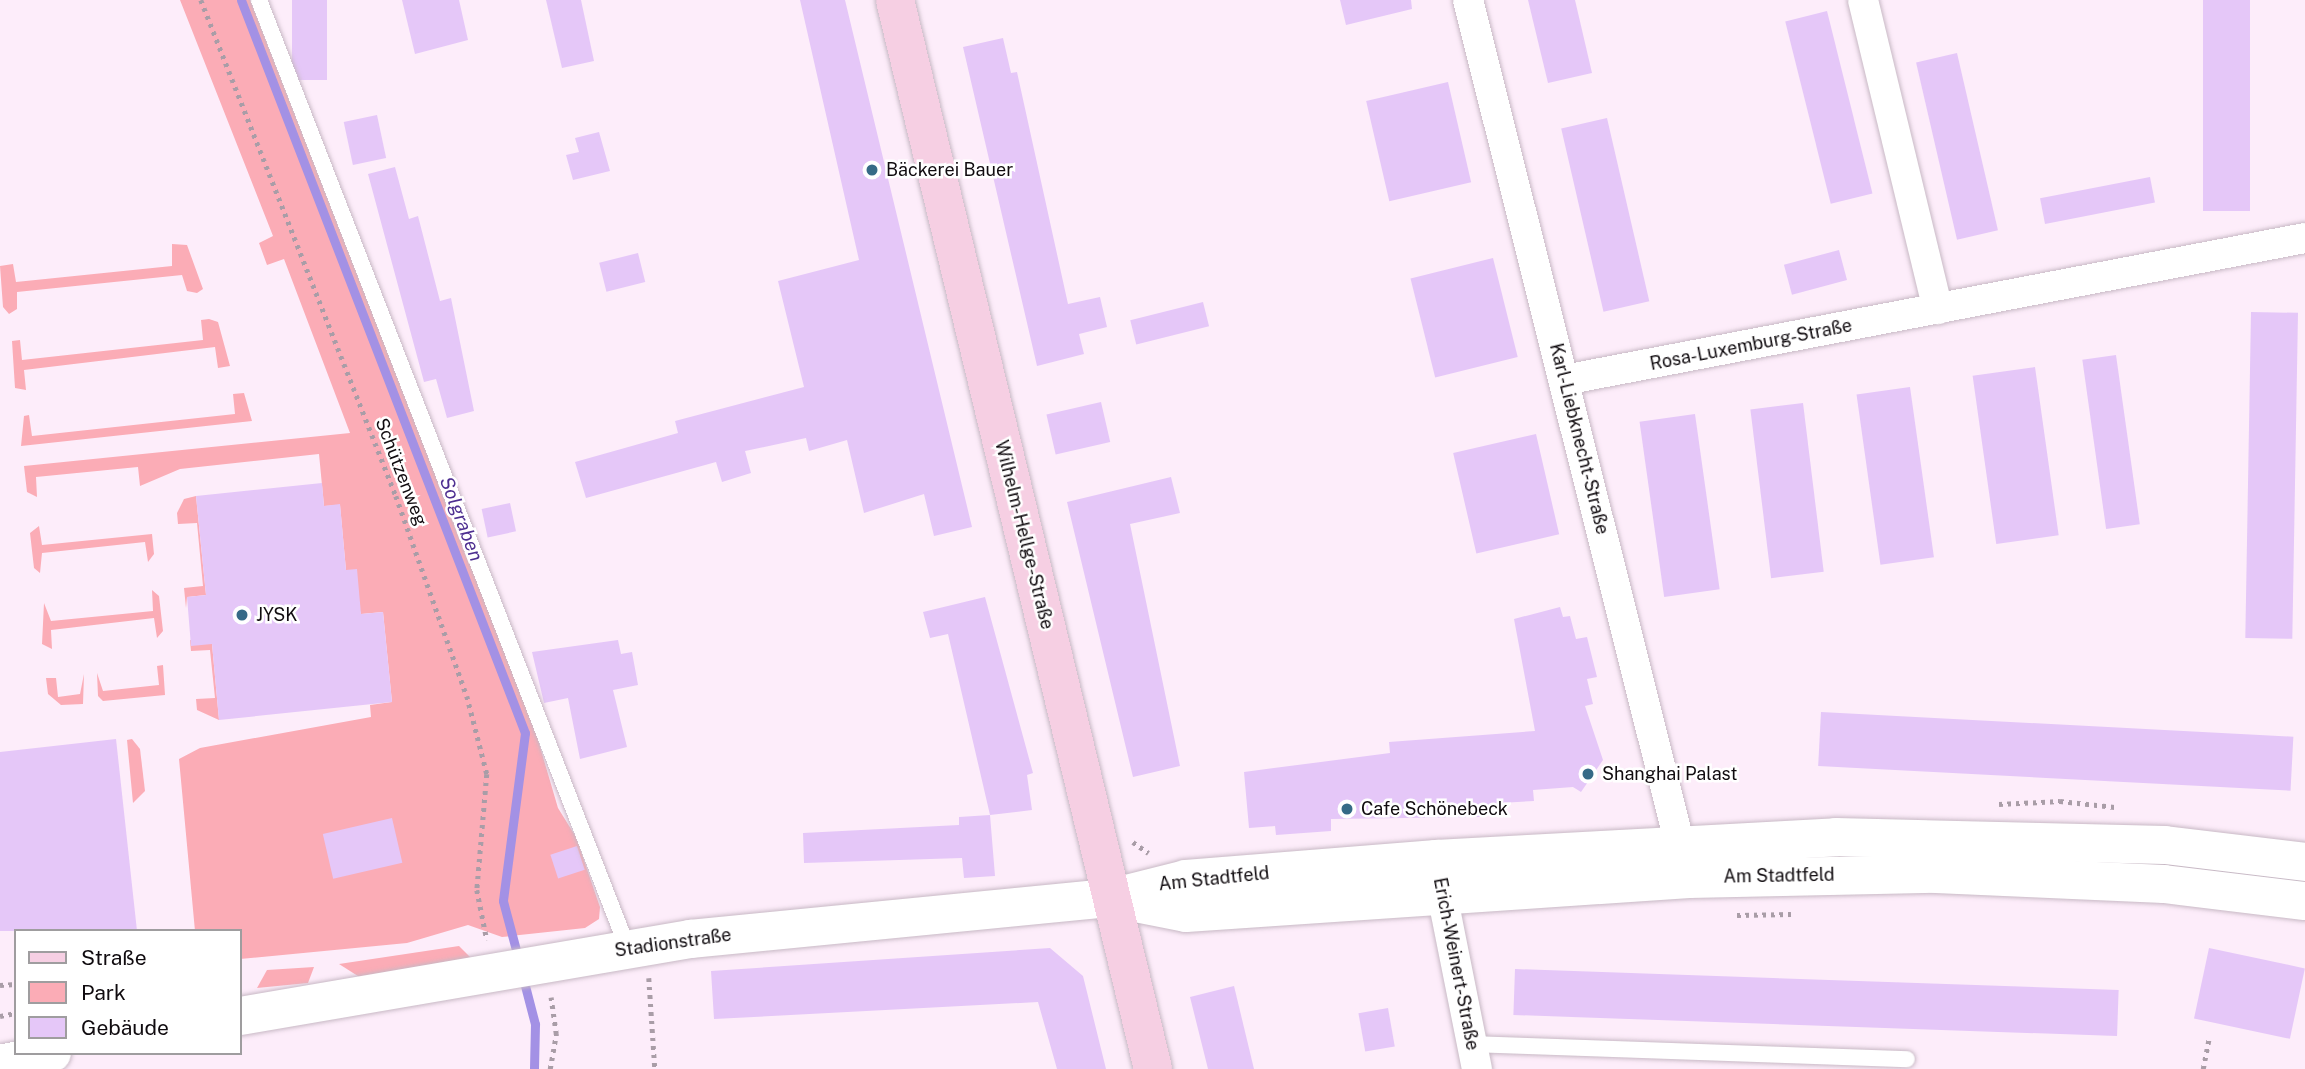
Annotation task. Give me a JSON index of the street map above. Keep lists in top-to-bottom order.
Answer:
{
  "streets": {
    "main road": ["Wilhelm-Hellge-Straße"],
    "street": [
      "Rosa-Luxemburg-Straße",
      "Karl-Liebknecht-Straße",
      "Am Stadtfeld",
      "Stadionstraße",
      "Erich-Weinert-Straße"
    ],
    "path": ["Schützenweg"]
  },
  "crossings": [
    ["Rosa-Luxemburg-Straße", "Karl-Liebknecht-Straße"],
    ["Karl-Liebknecht-Straße", "Am Stadtfeld"],
    ["Schützenweg", "Stadionstraße"],
    ["Wilhelm-Hellge-Straße", "Am Stadtfeld"],
    ["Wilhelm-Hellge-Straße", "Stadionstraße"],
    ["Am Stadtfeld", "Stadionstraße"],
    ["Am Stadtfeld", "Erich-Weinert-Straße"]
  ],
  "water": ["Solgraben"],
  "places": [
    "Bäckerei Bauer",
    "JYSK",
    "Shanghai Palast",
    "Cafe Schönebeck"
  ],
  "legend": ["Straße", "Park", "Gebäude"]
}
